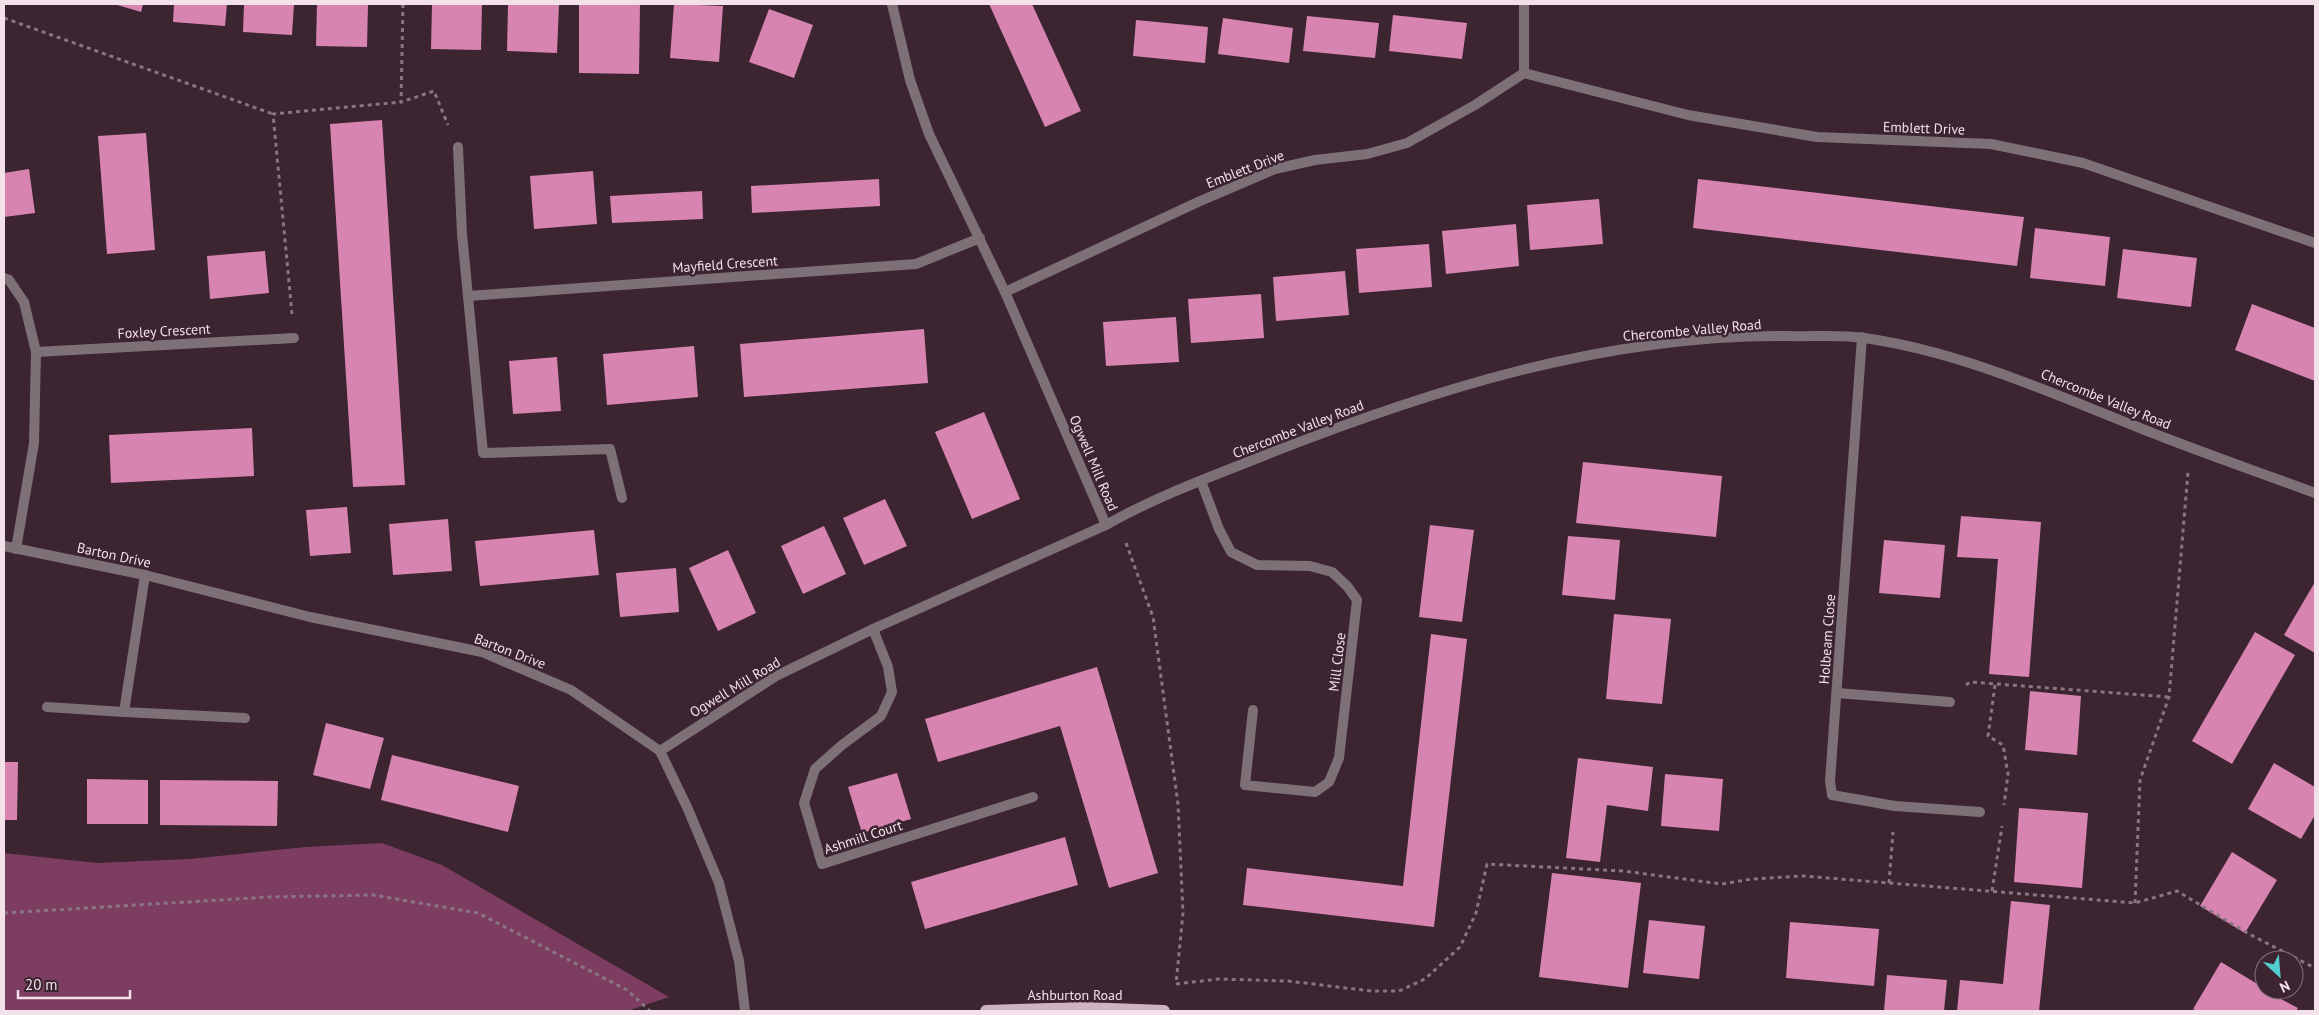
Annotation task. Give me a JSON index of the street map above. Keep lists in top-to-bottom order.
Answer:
{
  "streets": {
    "main road": ["Ashburton Road"],
    "street": [
      "Emblett Drive",
      "Mayfield Crescent",
      "Chercombe Valley Road",
      "Foxley Crescent",
      "Ogwell Mill Road",
      "Barton Drive",
      "Holbeam Close",
      "Mill Close",
      "Ashmill Court"
    ]
  },
  "crossings": [
    ["Emblett Drive", "Ogwell Mill Road"],
    ["Mayfield Crescent", "Ogwell Mill Road"],
    ["Chercombe Valley Road", "Ogwell Mill Road"],
    ["Chercombe Valley Road", "Holbeam Close"],
    ["Chercombe Valley Road", "Mill Close"],
    ["Ogwell Mill Road", "Barton Drive"],
    ["Ogwell Mill Road", "Ashmill Court"]
  ],
  "scale_bar": "20 m",
  "north": "bottom right"
}
